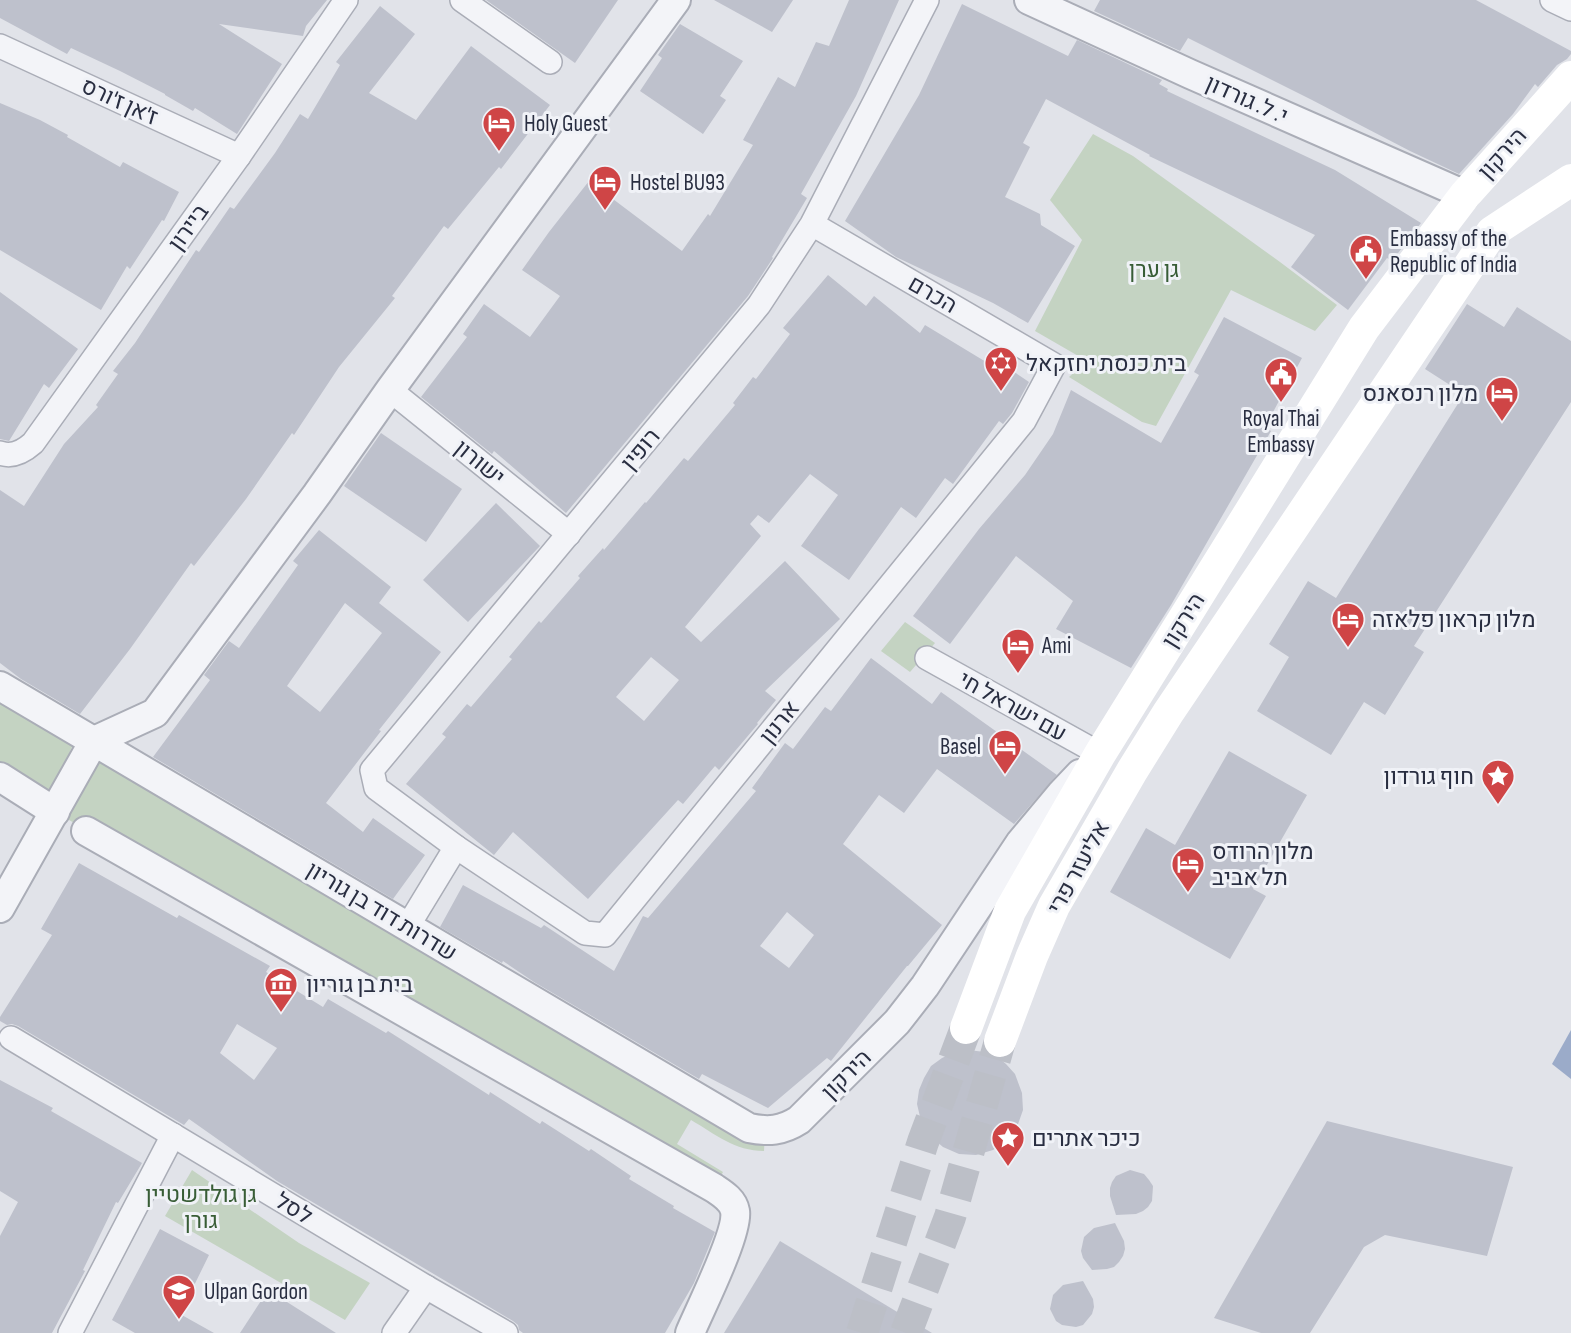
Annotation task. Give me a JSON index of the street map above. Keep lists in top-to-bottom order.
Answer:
{
  "streets": {
    "main road": ["הירקון", "אליעזר פרי"],
    "street": [
      "י. ל. גורדון",
      "ז'אן ז'ורס",
      "ביירון",
      "הכרם",
      "רופין",
      "ישורון",
      "עם ישראל חי",
      "ארנון",
      "שדרות דוד בן גוריון",
      "לסל"
    ]
  },
  "crossings": [
    ["י. ל. גורדון", "הירקון"],
    ["ז'אן ז'ורס", "ביירון"],
    ["הירקון", "עם ישראל חי"],
    ["הירקון", "אליעזר פרי"],
    ["הירקון", "שדרות דוד בן גוריון"],
    ["הכרם", "רופין"],
    ["הכרם", "ארנון"],
    ["רופין", "ישורון"],
    ["רופין", "ארנון"],
    ["עם ישראל חי", "אליעזר פרי"]
  ],
  "parks": ["גן ערן", "גן גולדשטיין גורן"],
  "places": {
    "hotel": [
      "Holy Guest",
      "Hostel BU93",
      "מלון רנסאנס",
      "מלון קראון פלאזה",
      "Ami",
      "Basel",
      "מלון הרודס תל אביב"
    ],
    "public building": ["Embassy of the Republic of India", "Royal Thai Embassy"],
    "synagogue": ["בית כנסת יחזקאל"],
    "place": ["חוף גורדון", "כיכר אתרים"],
    "museum": ["בית בן גוריון"],
    "school or university": ["Ulpan Gordon"]
  }
}
